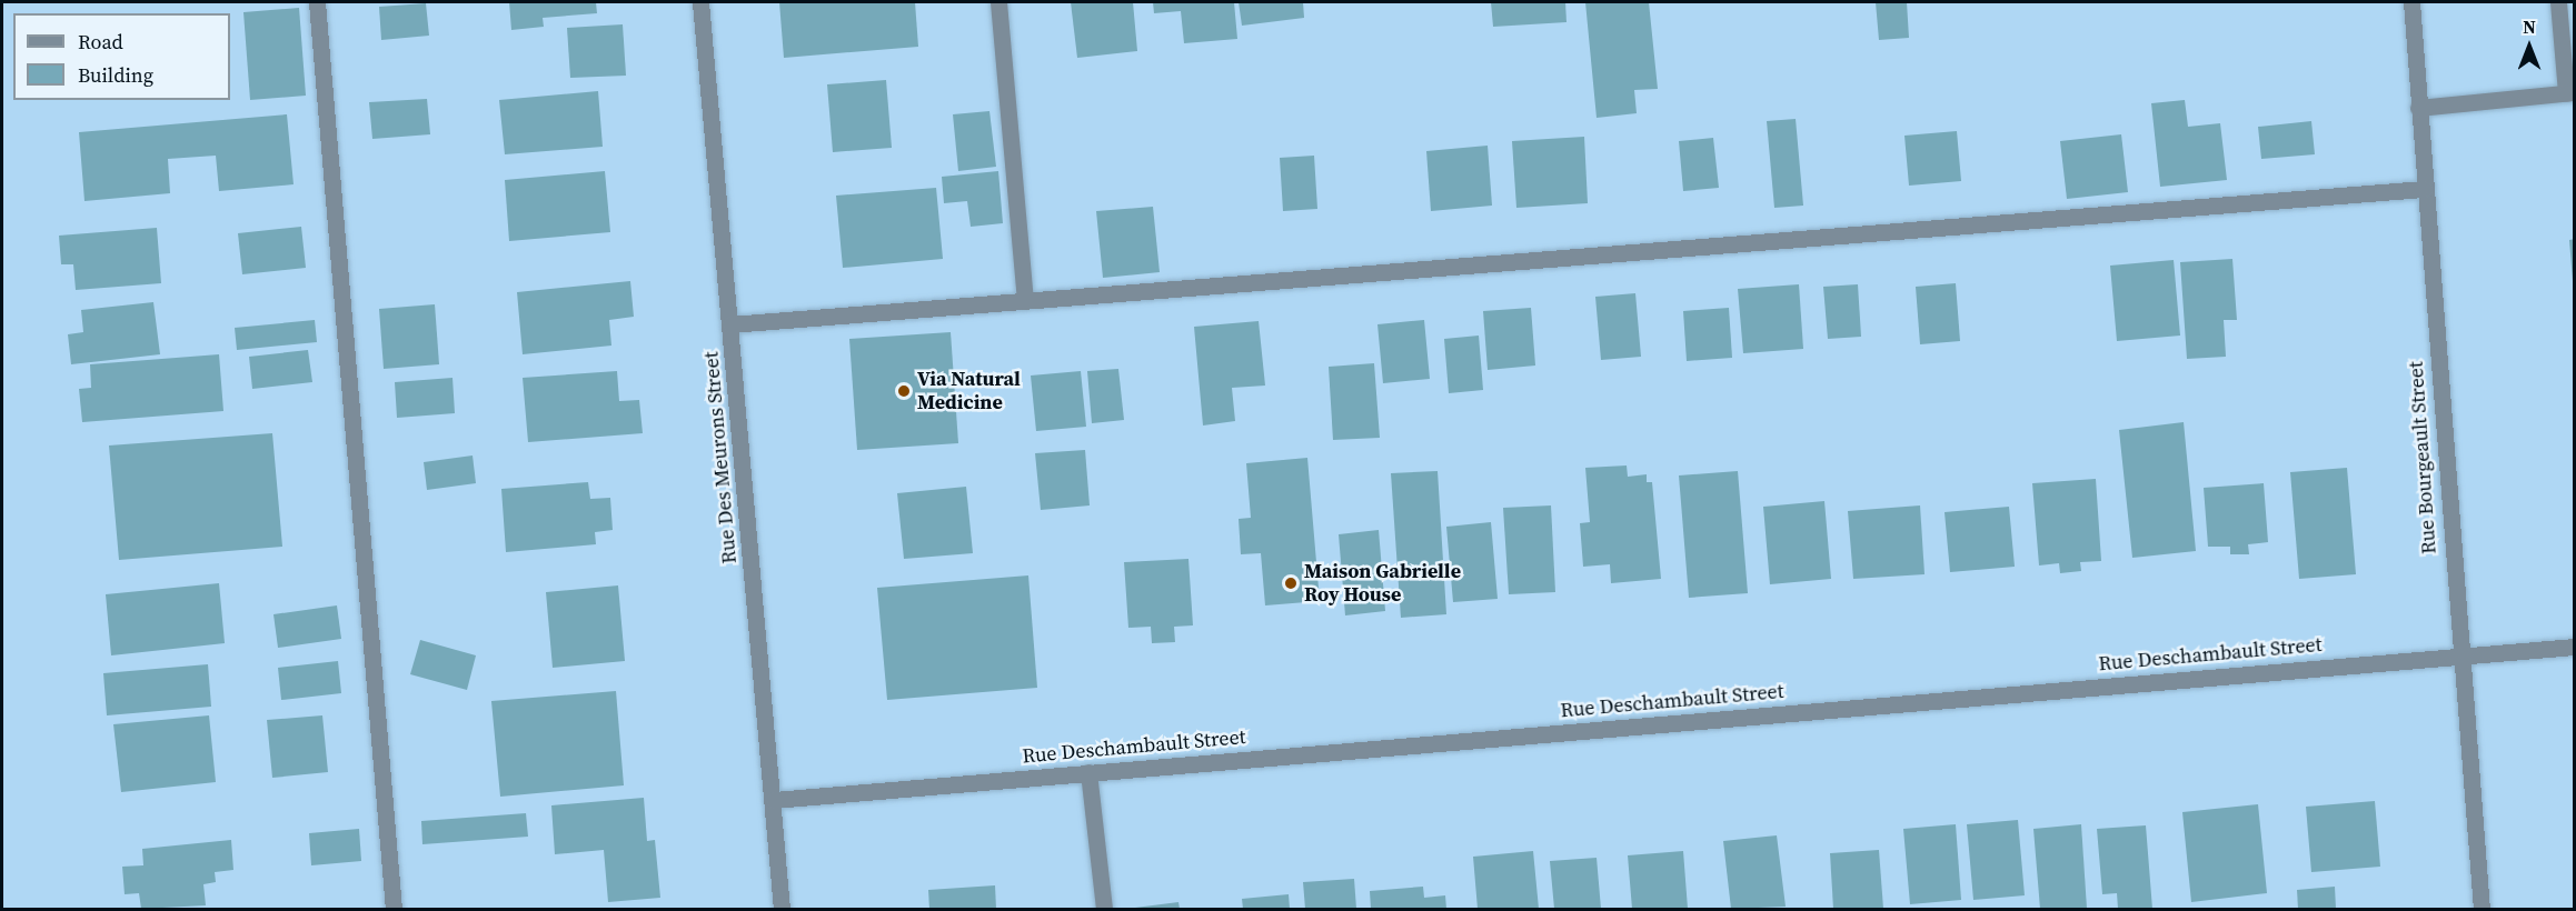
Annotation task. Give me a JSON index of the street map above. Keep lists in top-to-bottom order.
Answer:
{
  "streets": {
    "street": ["Rue Des Meurons Street", "Rue Bourgeault Street", "Rue Deschambault Street"]
  },
  "crossings": [
    ["Rue Des Meurons Street", "Rue Deschambault Street"],
    ["Rue Bourgeault Street", "Rue Deschambault Street"]
  ],
  "places": ["Via Natural Medicine", "Maison Gabrielle Roy House"],
  "legend": ["Road", "Building"],
  "north": "top"
}
